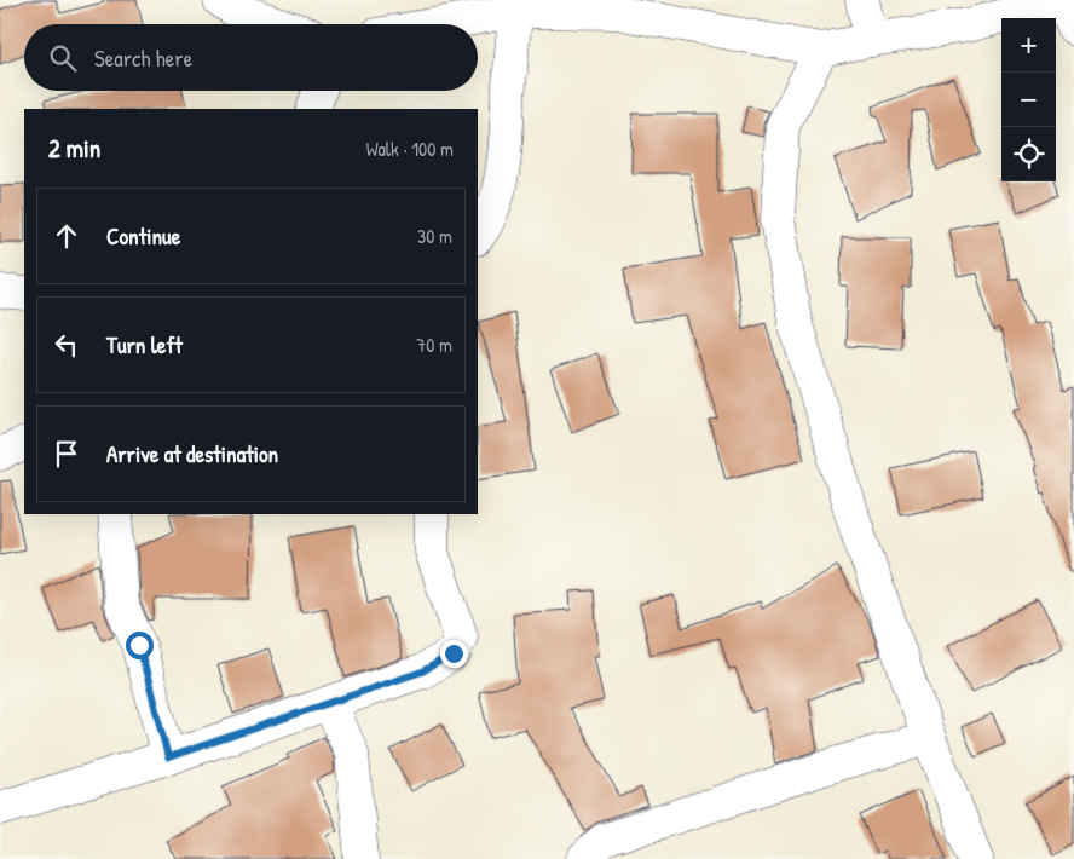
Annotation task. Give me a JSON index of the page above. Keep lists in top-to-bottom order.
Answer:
{
  "page": {
    "map_buttons": ["+", "−"],
    "search": "Search here",
    "heading": ["2 min", "Walk · 100 m"],
    "list": [
      ["Continue", "30 m"],
      ["Turn left", "70 m"],
      "Arrive at destination"
    ]
  }
}
